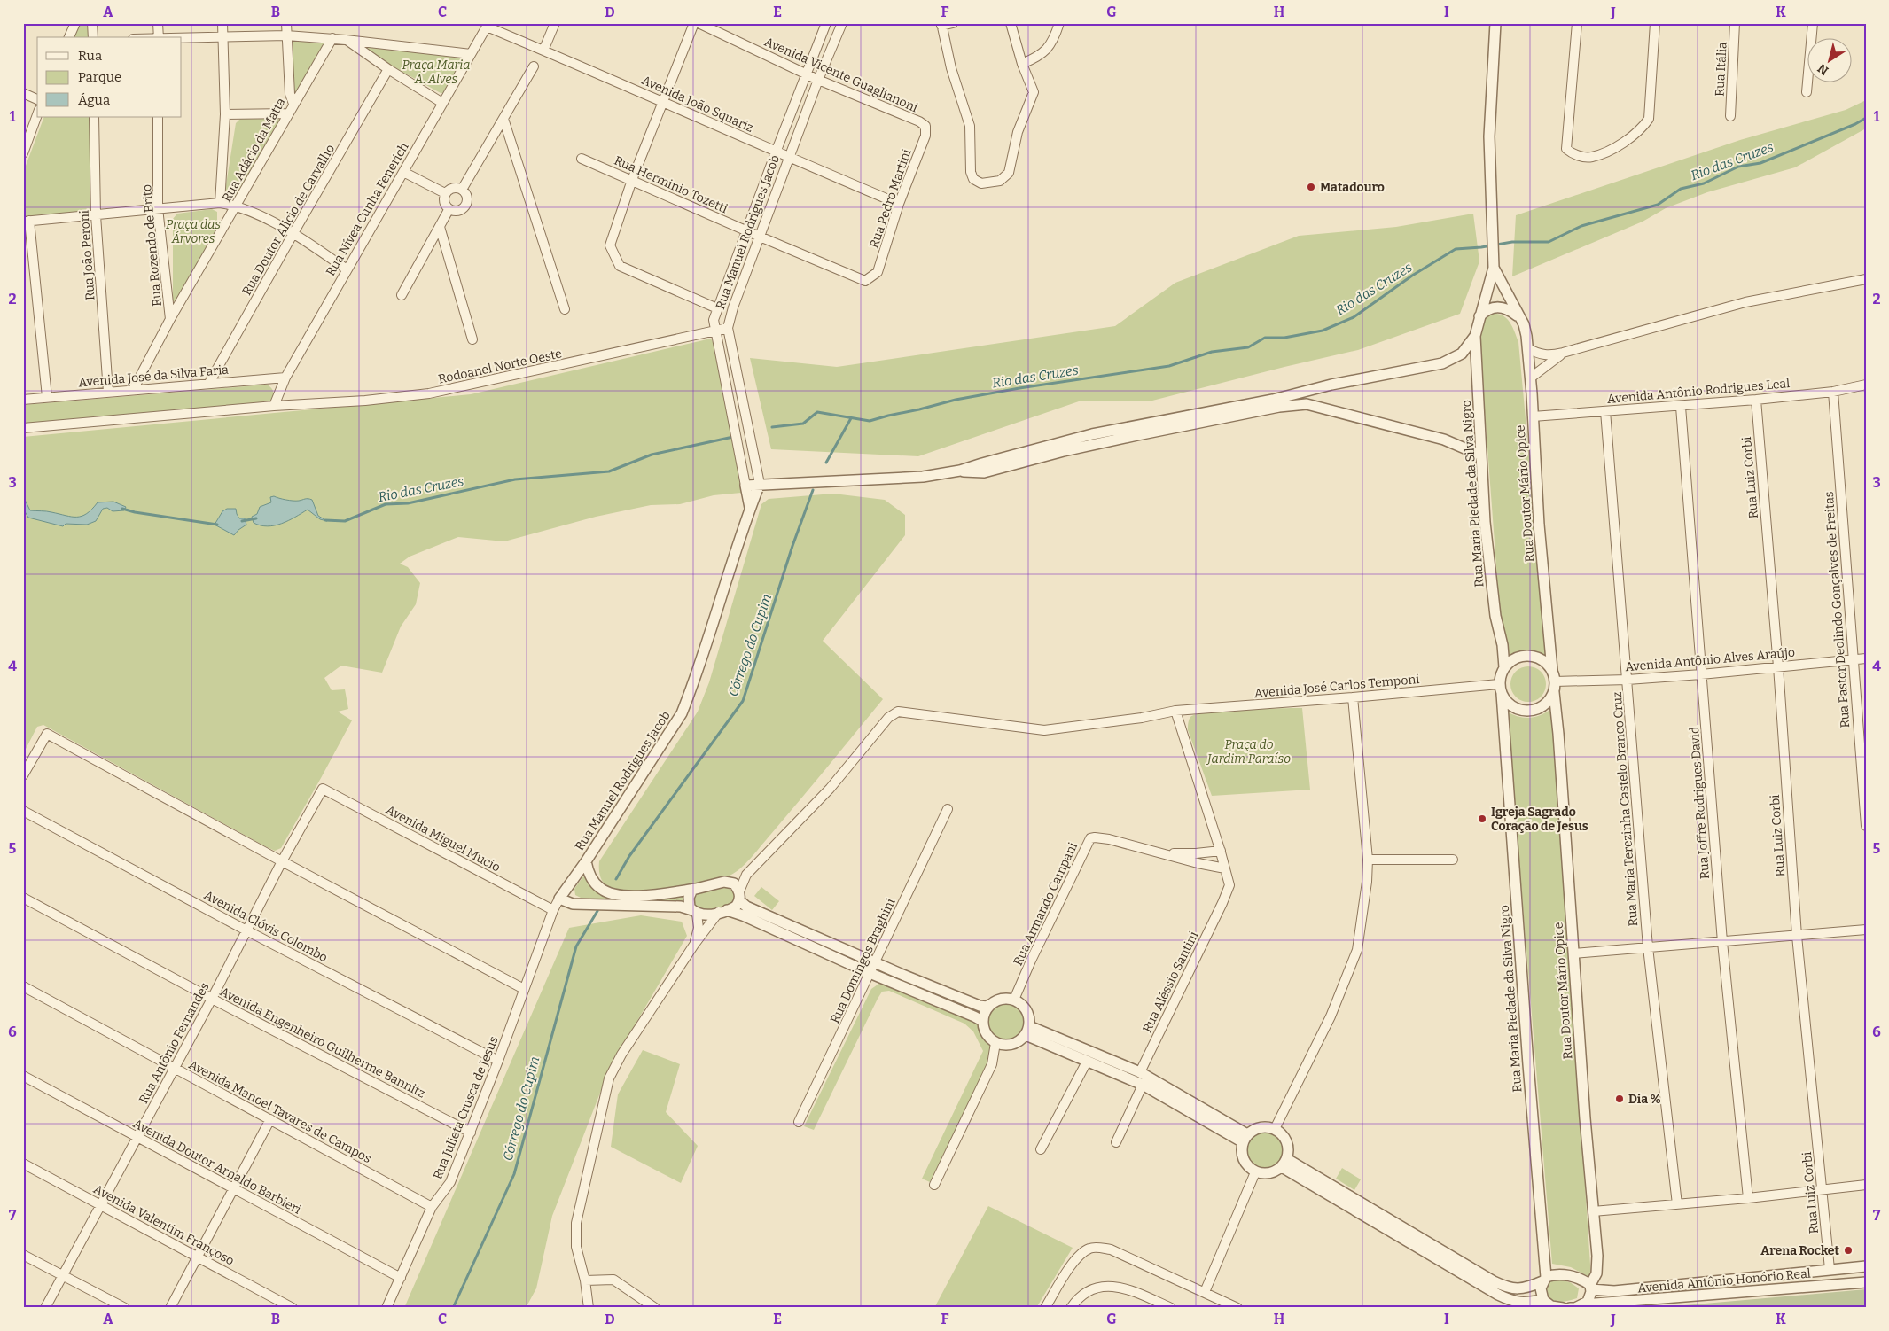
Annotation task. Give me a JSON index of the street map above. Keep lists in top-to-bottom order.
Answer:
{
  "streets": {
    "street": [
      "Rua Itália",
      "Avenida Vicente Guaglianoni",
      "Avenida João Squariz",
      "Rua Adácio da Matta",
      "Rua Herminio Tozetti",
      "Rua Pedro Martini",
      "Rua Nívea Cunha Fenerich",
      "Rua Doutor Alicio de Carvalho",
      "Rua Manuel Rodrigues Jacob",
      "Rua Rozendo de Brito",
      "Rua João Peroni",
      "Rodoanel Norte Oeste",
      "Avenida José da Silva Faria",
      "Avenida Antônio Rodrigues Leal",
      "Rua Luiz Corbi",
      "Rua Maria Piedade da Silva Nigro",
      "Rua Doutor Mário Opice",
      "Rua Pastor Deolindo Gonçalves de Freitas",
      "Avenida Antônio Alves Araújo",
      "Avenida José Carlos Temponi",
      "Rua Joffre Rodrigues David",
      "Rua Maria Terezinha Castelo Branco Cruz",
      "Avenida Miguel Mucio",
      "Rua Armando Campani",
      "Avenida Clóvis Colombo",
      "Rua Domingos Braghini",
      "Rua Aléssio Santini",
      "Avenida Engenheiro Guilherme Bannitz",
      "Rua Antônio Fernandes",
      "Rua Julieta Crusca de Jesus",
      "Avenida Manoel Tavares de Campos",
      "Avenida Doutor Arnaldo Barbieri",
      "Avenida Valentim Françoso",
      "Avenida Antônio Honório Real"
    ]
  },
  "crossings": [
    ["Avenida Vicente Guaglianoni", "Rua Pedro Martini"],
    ["Avenida Vicente Guaglianoni", "Rua Manuel Rodrigues Jacob"],
    ["Avenida João Squariz", "Rua Pedro Martini"],
    ["Avenida João Squariz", "Rua Nívea Cunha Fenerich"],
    ["Avenida João Squariz", "Rua Manuel Rodrigues Jacob"],
    ["Rua Adácio da Matta", "Rua Rozendo de Brito"],
    ["Rua Adácio da Matta", "Avenida José da Silva Faria"],
    ["Rua Herminio Tozetti", "Rua Pedro Martini"],
    ["Rua Herminio Tozetti", "Rua Manuel Rodrigues Jacob"],
    ["Rua Nívea Cunha Fenerich", "Rodoanel Norte Oeste"],
    ["Rua Nívea Cunha Fenerich", "Avenida José da Silva Faria"],
    ["Rua Doutor Alicio de Carvalho", "Avenida José da Silva Faria"],
    ["Rua Manuel Rodrigues Jacob", "Rodoanel Norte Oeste"],
    ["Rua Manuel Rodrigues Jacob", "Avenida Miguel Mucio"],
    ["Rua Manuel Rodrigues Jacob", "Rua Julieta Crusca de Jesus"],
    ["Rua João Peroni", "Avenida José da Silva Faria"],
    ["Avenida Antônio Rodrigues Leal", "Rua Luiz Corbi"],
    ["Avenida Antônio Rodrigues Leal", "Rua Doutor Mário Opice"],
    ["Avenida Antônio Rodrigues Leal", "Rua Pastor Deolindo Gonçalves de Freitas"],
    ["Avenida Antônio Rodrigues Leal", "Rua Joffre Rodrigues David"],
    ["Avenida Antônio Rodrigues Leal", "Rua Maria Terezinha Castelo Branco Cruz"],
    ["Rua Luiz Corbi", "Avenida Antônio Alves Araújo"],
    ["Rua Luiz Corbi", "Avenida Antônio Honório Real"],
    ["Rua Maria Piedade da Silva Nigro", "Rua Doutor Mário Opice"],
    ["Rua Maria Piedade da Silva Nigro", "Avenida Antônio Alves Araújo"],
    ["Rua Maria Piedade da Silva Nigro", "Avenida José Carlos Temponi"],
    ["Rua Maria Piedade da Silva Nigro", "Avenida Antônio Honório Real"],
    ["Rua Doutor Mário Opice", "Avenida Antônio Alves Araújo"],
    ["Rua Doutor Mário Opice", "Avenida José Carlos Temponi"],
    ["Rua Doutor Mário Opice", "Avenida Antônio Honório Real"],
    ["Rua Pastor Deolindo Gonçalves de Freitas", "Avenida Antônio Alves Araújo"],
    ["Avenida Antônio Alves Araújo", "Avenida José Carlos Temponi"],
    ["Avenida Antônio Alves Araújo", "Rua Joffre Rodrigues David"],
    ["Avenida Antônio Alves Araújo", "Rua Maria Terezinha Castelo Branco Cruz"],
    ["Avenida José Carlos Temponi", "Rua Aléssio Santini"],
    ["Avenida Miguel Mucio", "Rua Antônio Fernandes"],
    ["Avenida Miguel Mucio", "Rua Julieta Crusca de Jesus"],
    ["Rua Armando Campani", "Rua Aléssio Santini"],
    ["Avenida Clóvis Colombo", "Rua Antônio Fernandes"],
    ["Avenida Clóvis Colombo", "Rua Julieta Crusca de Jesus"],
    ["Avenida Engenheiro Guilherme Bannitz", "Rua Antônio Fernandes"],
    ["Avenida Engenheiro Guilherme Bannitz", "Rua Julieta Crusca de Jesus"],
    ["Rua Antônio Fernandes", "Avenida Manoel Tavares de Campos"],
    ["Rua Antônio Fernandes", "Avenida Doutor Arnaldo Barbieri"],
    ["Rua Antônio Fernandes", "Avenida Valentim Françoso"],
    ["Rua Julieta Crusca de Jesus", "Avenida Manoel Tavares de Campos"],
    ["Rua Julieta Crusca de Jesus", "Avenida Doutor Arnaldo Barbieri"]
  ],
  "water": ["Rio das Cruzes", "Córrego do Cupim"],
  "parks": ["Praça Maria A. Alves", "Praça das Árvores", "Praça do Jardim Paraíso"],
  "places": [
    "Matadouro",
    "Igreja Sagrado Coração de Jesus",
    "Dia %",
    "Arena Rocket"
  ],
  "legend": ["Rua", "Parque", "Água"],
  "north": "bottom left",
  "grid": {
    "columns": [
      "A",
      "B",
      "C",
      "D",
      "E",
      "F",
      "G",
      "H",
      "I",
      "J",
      "K"
    ],
    "rows": [
      "1",
      "2",
      "3",
      "4",
      "5",
      "6",
      "7"
    ]
  }
}
